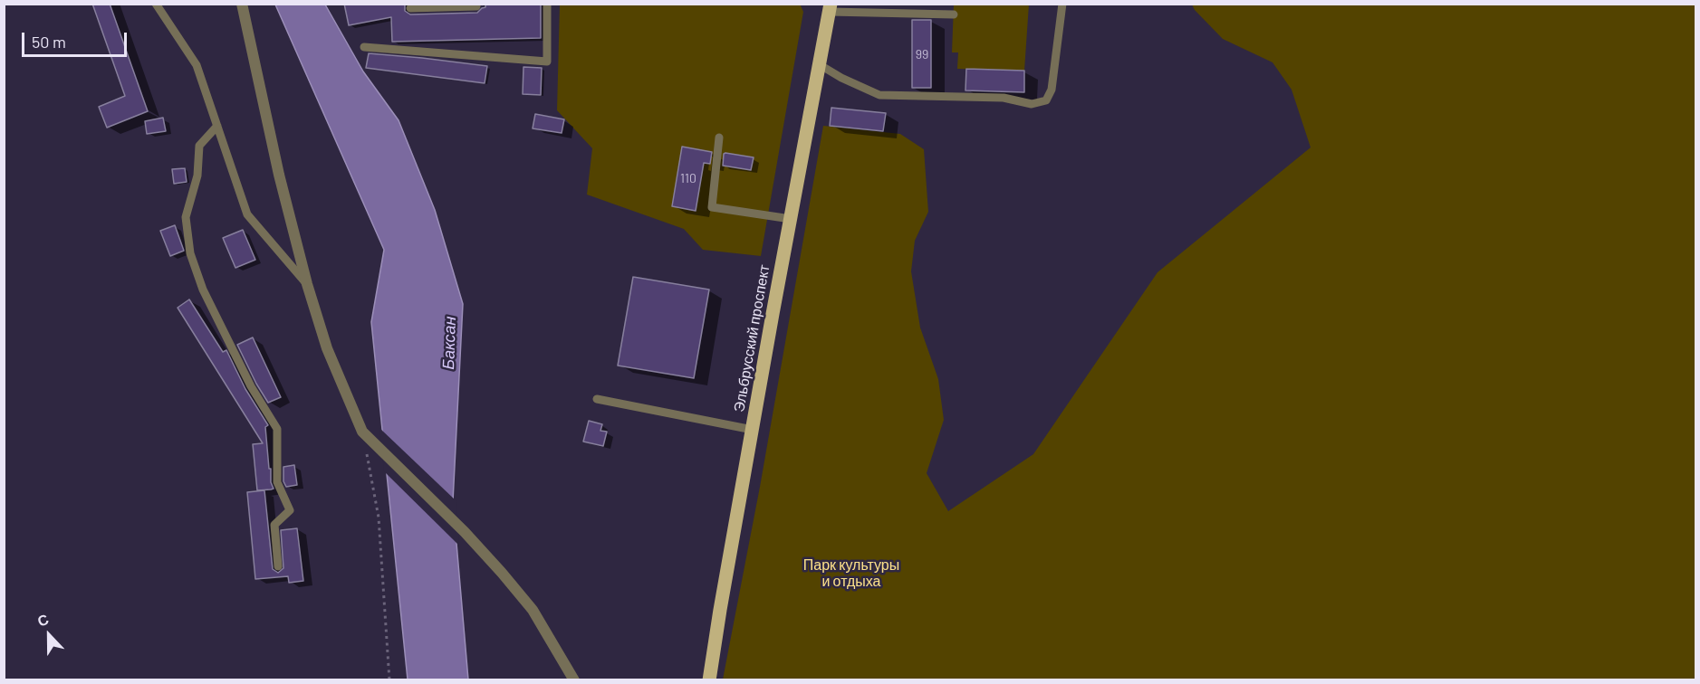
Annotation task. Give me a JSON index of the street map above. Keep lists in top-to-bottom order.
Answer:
{
  "streets": {
    "main road": ["Эльбрусский проспект"]
  },
  "water": ["Баксан"],
  "parks": ["Парк культуры и отдыха"],
  "house_numbers": ["99", "110"],
  "scale_bar": "50 m",
  "north": "top"
}
